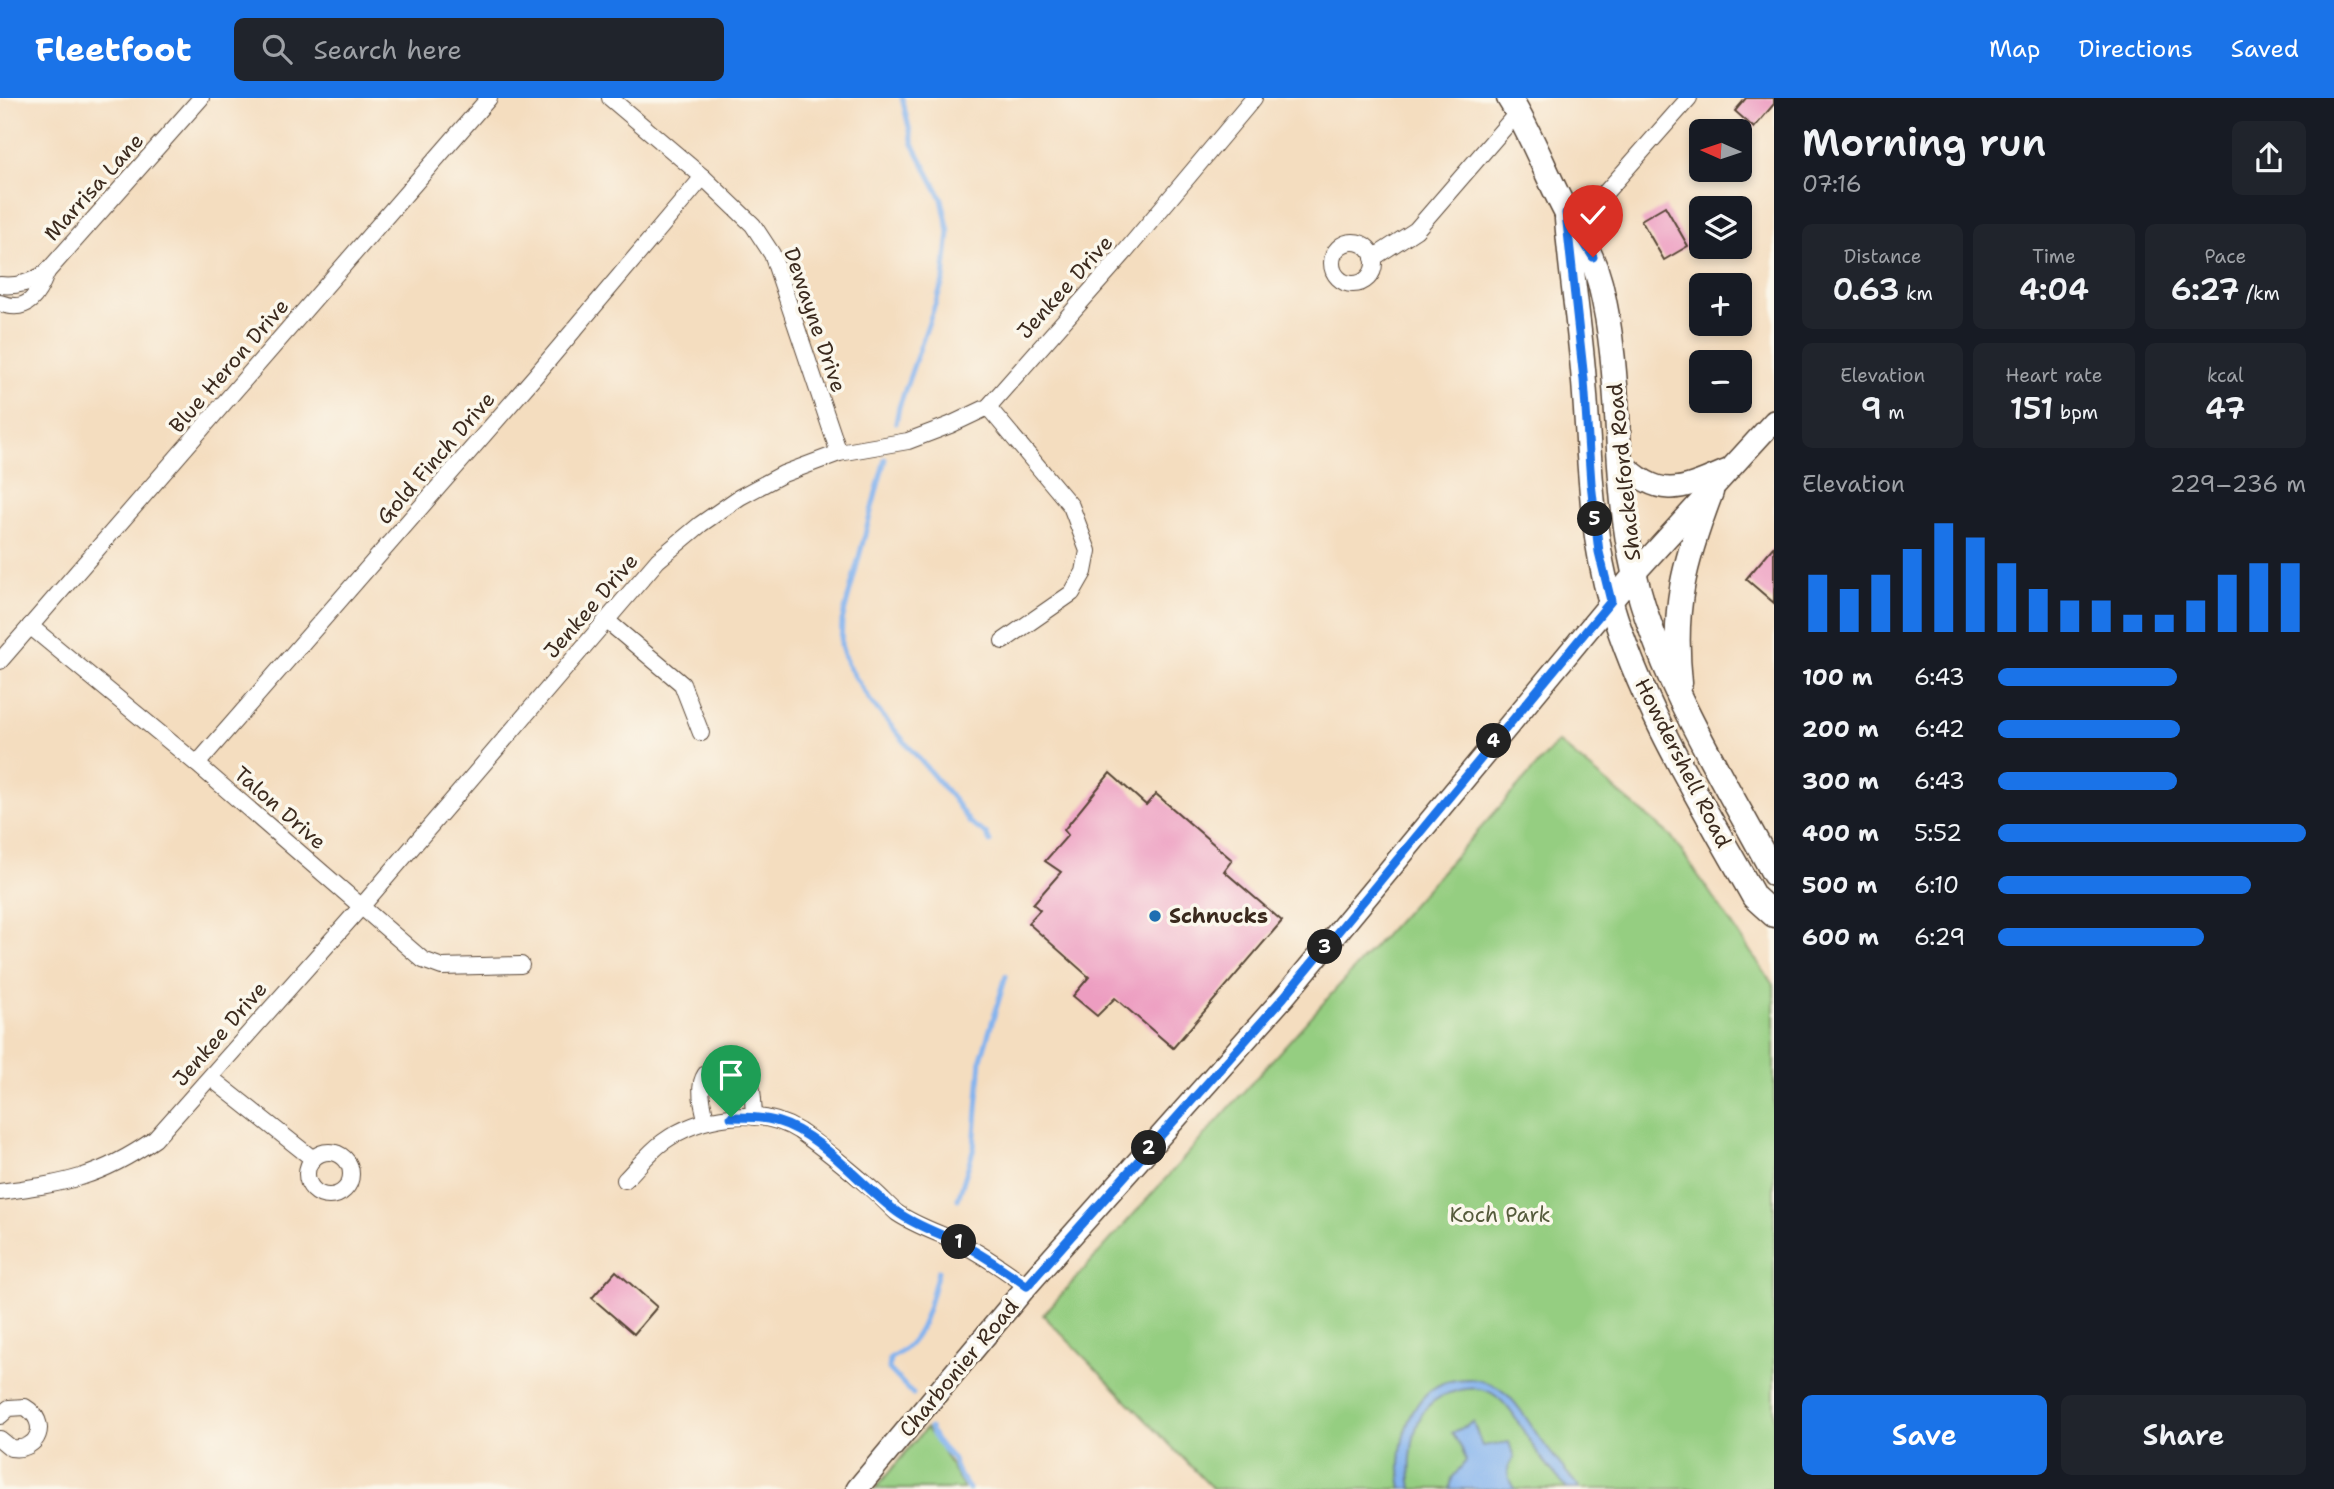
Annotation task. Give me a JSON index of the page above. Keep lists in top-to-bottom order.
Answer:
{
  "streets": {
    "main road": ["Shackelford Road", "Howdershell Road", "Charbonier Road"],
    "street": [
      "Marrisa Lane",
      "Jenkee Drive",
      "Dewayne Drive",
      "Blue Heron Drive",
      "Gold Finch Drive",
      "Talon Drive"
    ]
  },
  "crossings": [
    ["Jenkee Drive", "Dewayne Drive"],
    ["Jenkee Drive", "Talon Drive"],
    ["Dewayne Drive", "Gold Finch Drive"],
    ["Blue Heron Drive", "Talon Drive"],
    ["Gold Finch Drive", "Talon Drive"],
    ["Shackelford Road", "Howdershell Road"],
    ["Shackelford Road", "Charbonier Road"],
    ["Howdershell Road", "Charbonier Road"]
  ],
  "parks": ["Koch Park"],
  "places": ["Schnucks"],
  "north": "left",
  "page": {
    "header": "Fleetfoot",
    "search": "Search here",
    "nav": ["Map", "Directions", "Saved"],
    "heading": ["Morning run", "07:16"],
    "map_buttons": ["+", "−"],
    "stats": [
      ["Distance", "0.63 km"],
      ["Time", "4:04"],
      ["Pace", "6:27 /km"],
      ["Elevation", "9 m"],
      ["Heart rate", "151 bpm"],
      ["kcal", "47"]
    ],
    "chart": ["Elevation", "229–236 m"],
    "pins": [
      "5",
      "4",
      "3",
      "2",
      "1"
    ],
    "list": [
      {
        "name": "100 m",
        "note": "6:43"
      },
      {
        "name": "200 m",
        "note": "6:42"
      },
      {
        "name": "300 m",
        "note": "6:43"
      },
      {
        "name": "400 m",
        "note": "5:52"
      },
      {
        "name": "500 m",
        "note": "6:10"
      },
      {
        "name": "600 m",
        "note": "6:29"
      }
    ],
    "buttons": ["Save", "Share"]
  }
}
